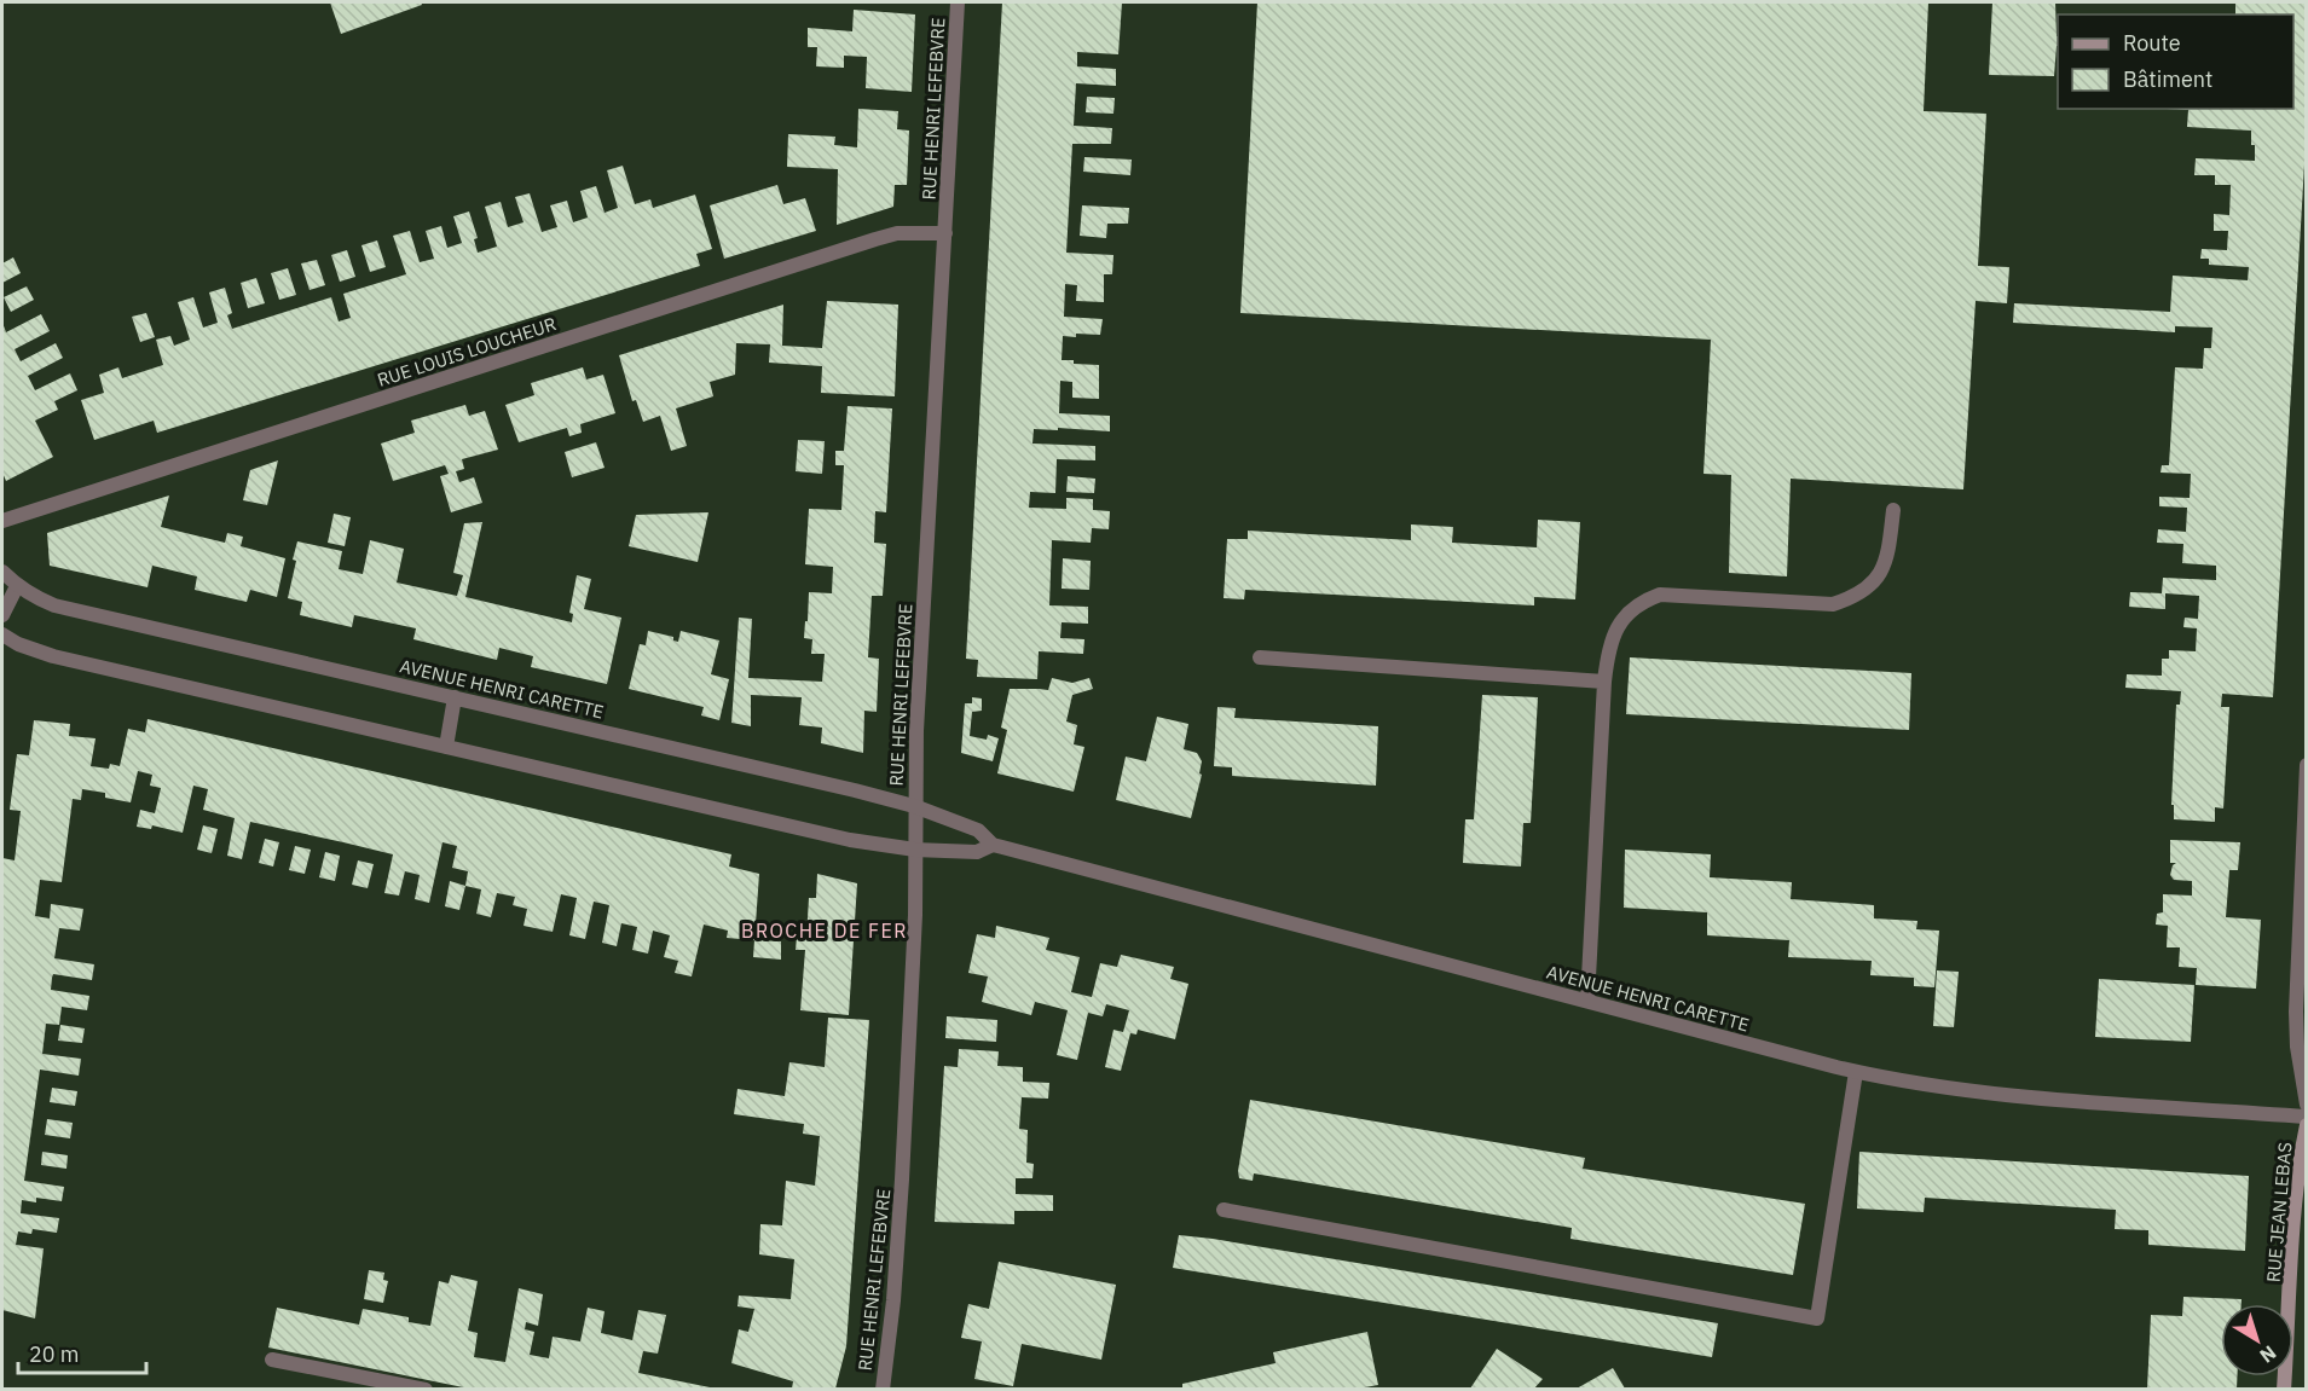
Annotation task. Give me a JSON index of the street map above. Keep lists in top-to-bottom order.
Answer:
{
  "streets": {
    "main road": ["RUE JEAN LEBAS"],
    "street": ["RUE HENRI LEFEBVRE", "RUE LOUIS LOUCHEUR", "AVENUE HENRI CARETTE"]
  },
  "crossings": [
    ["RUE HENRI LEFEBVRE", "RUE LOUIS LOUCHEUR"],
    ["RUE HENRI LEFEBVRE", "AVENUE HENRI CARETTE"]
  ],
  "districts": ["BROCHE DE FER"],
  "legend": ["Route", "Bâtiment"],
  "scale_bar": "20 m",
  "north": "bottom right"
}
